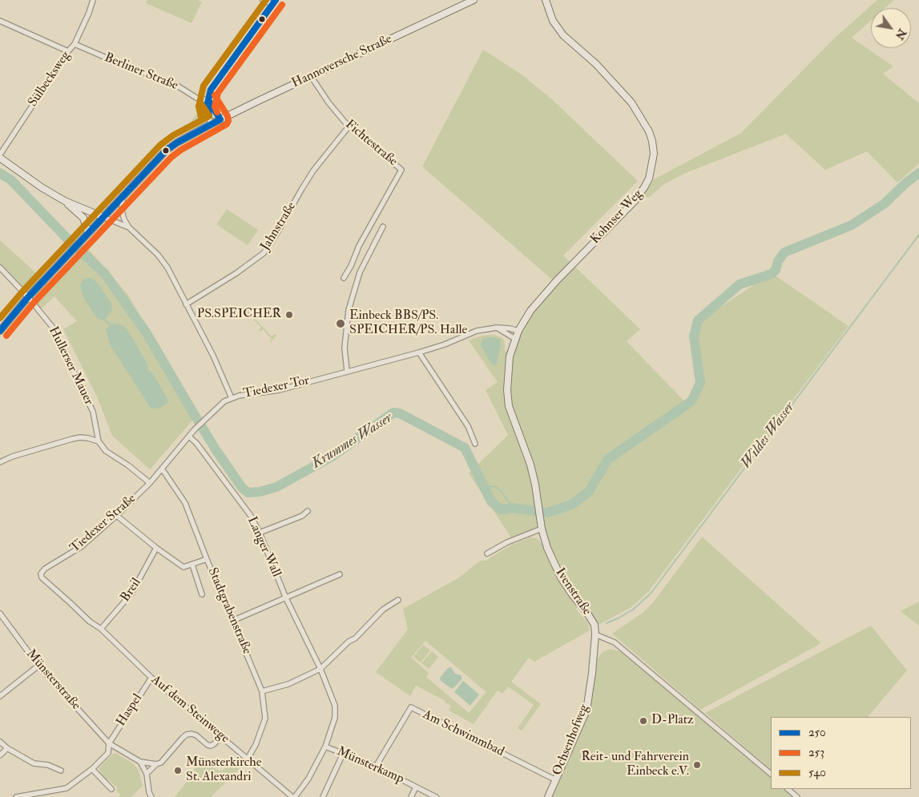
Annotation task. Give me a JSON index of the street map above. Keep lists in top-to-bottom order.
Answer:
{
  "streets": {
    "street": [
      "Hannoversche Straße",
      "Berliner Straße",
      "Sülbecksweg",
      "Fichtestraße",
      "Kohnser Weg",
      "Jahnstraße",
      "Hullerser Mauer",
      "Tiedexer Tor",
      "Tiedexer Straße",
      "Langer Wall",
      "Breil",
      "Ivenstraße",
      "Stadtgrabenstraße",
      "Münsterstraße",
      "Auf dem Steinwege",
      "Haspel",
      "Am Schwimmbad",
      "Ochsenhofweg",
      "Münsterkamp"
    ]
  },
  "crossings": [
    ["Hannoversche Straße", "Fichtestraße"],
    ["Hannoversche Straße", "Hullerser Mauer"],
    ["Berliner Straße", "Sülbecksweg"],
    ["Fichtestraße", "Jahnstraße"],
    ["Kohnser Weg", "Ivenstraße"],
    ["Tiedexer Tor", "Tiedexer Straße"],
    ["Tiedexer Tor", "Langer Wall"],
    ["Tiedexer Tor", "Stadtgrabenstraße"],
    ["Tiedexer Straße", "Stadtgrabenstraße"],
    ["Tiedexer Straße", "Auf dem Steinwege"],
    ["Langer Wall", "Auf dem Steinwege"],
    ["Langer Wall", "Münsterkamp"],
    ["Breil", "Auf dem Steinwege"],
    ["Ivenstraße", "Ochsenhofweg"],
    ["Stadtgrabenstraße", "Auf dem Steinwege"],
    ["Münsterstraße", "Haspel"],
    ["Auf dem Steinwege", "Haspel"],
    ["Am Schwimmbad", "Ochsenhofweg"],
    ["Am Schwimmbad", "Münsterkamp"]
  ],
  "water": ["Wildes Wasser", "Krummes Wasser"],
  "places": [
    "PS.SPEICHER",
    "Einbeck BBS/PS. SPEICHER/PS. Halle",
    "D-Platz",
    "Reit- und Fahrverein Einbeck e.V.",
    "Münsterkirche St. Alexandri"
  ],
  "lines": ["transit line 250", "transit line 540", "transit line 253"],
  "legend": ["250", "253", "540"],
  "north": "bottom right"
}
